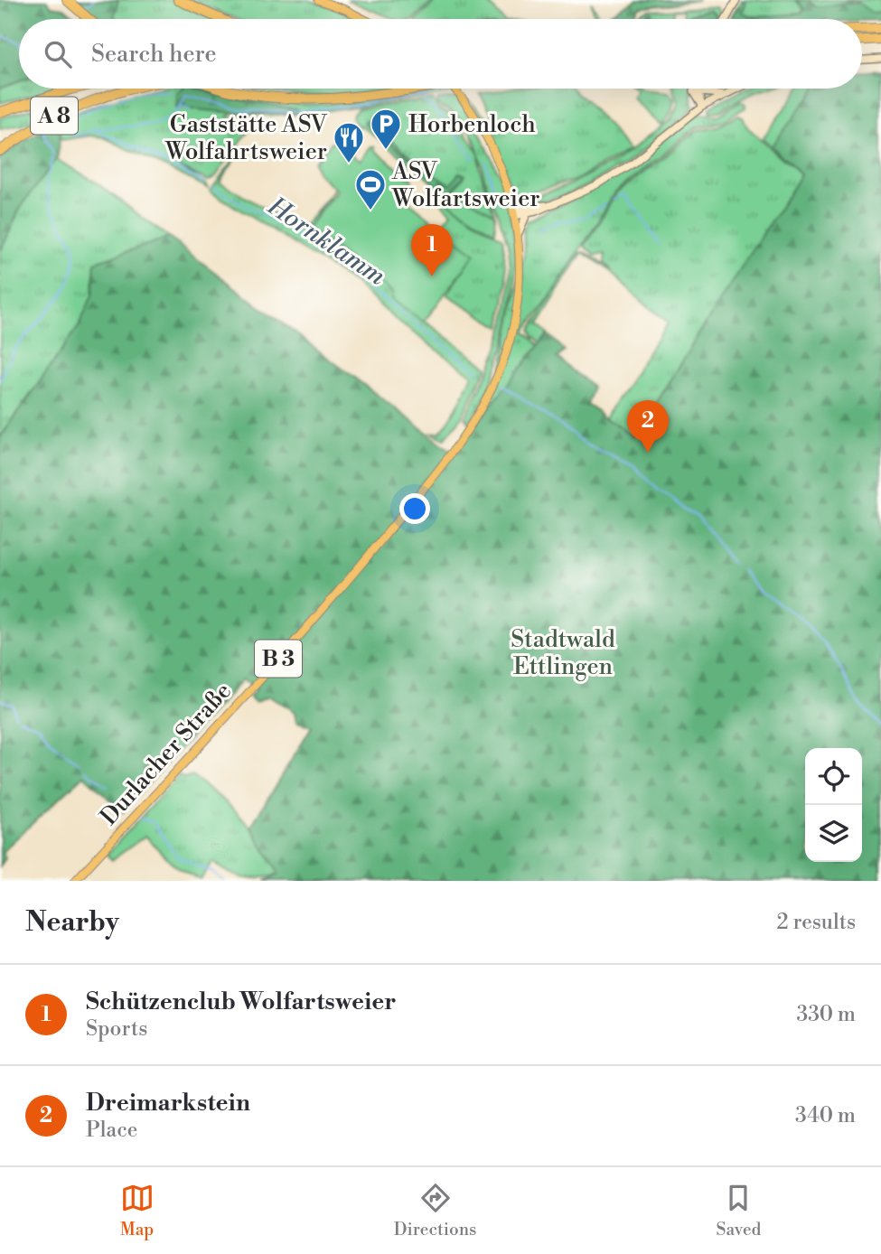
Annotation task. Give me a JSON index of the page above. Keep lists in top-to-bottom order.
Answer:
{
  "streets": {
    "highway": ["A 8"],
    "main road": ["B 3", "Durlacher Straße"]
  },
  "crossings": [
    ["B 3", "Durlacher Straße"]
  ],
  "water": ["Hornklamm"],
  "parks": ["Stadtwald Ettlingen"],
  "places": {
    "parking": ["Horbenloch"],
    "restaurant": ["Gaststätte ASV Wolfahrtsweier"],
    "sports": ["ASV Wolfartsweier"]
  },
  "page": {
    "search": "Search here",
    "pins": ["1", "2"],
    "heading": ["Nearby", "2 results"],
    "list": [
      {
        "mark": "1",
        "name": "Schützenclub Wolfartsweier",
        "note": "Sports",
        "value": "330 m"
      },
      {
        "mark": "2",
        "name": "Dreimarkstein",
        "note": "Place",
        "value": "340 m"
      }
    ],
    "nav": ["Map", "Directions", "Saved"]
  }
}
